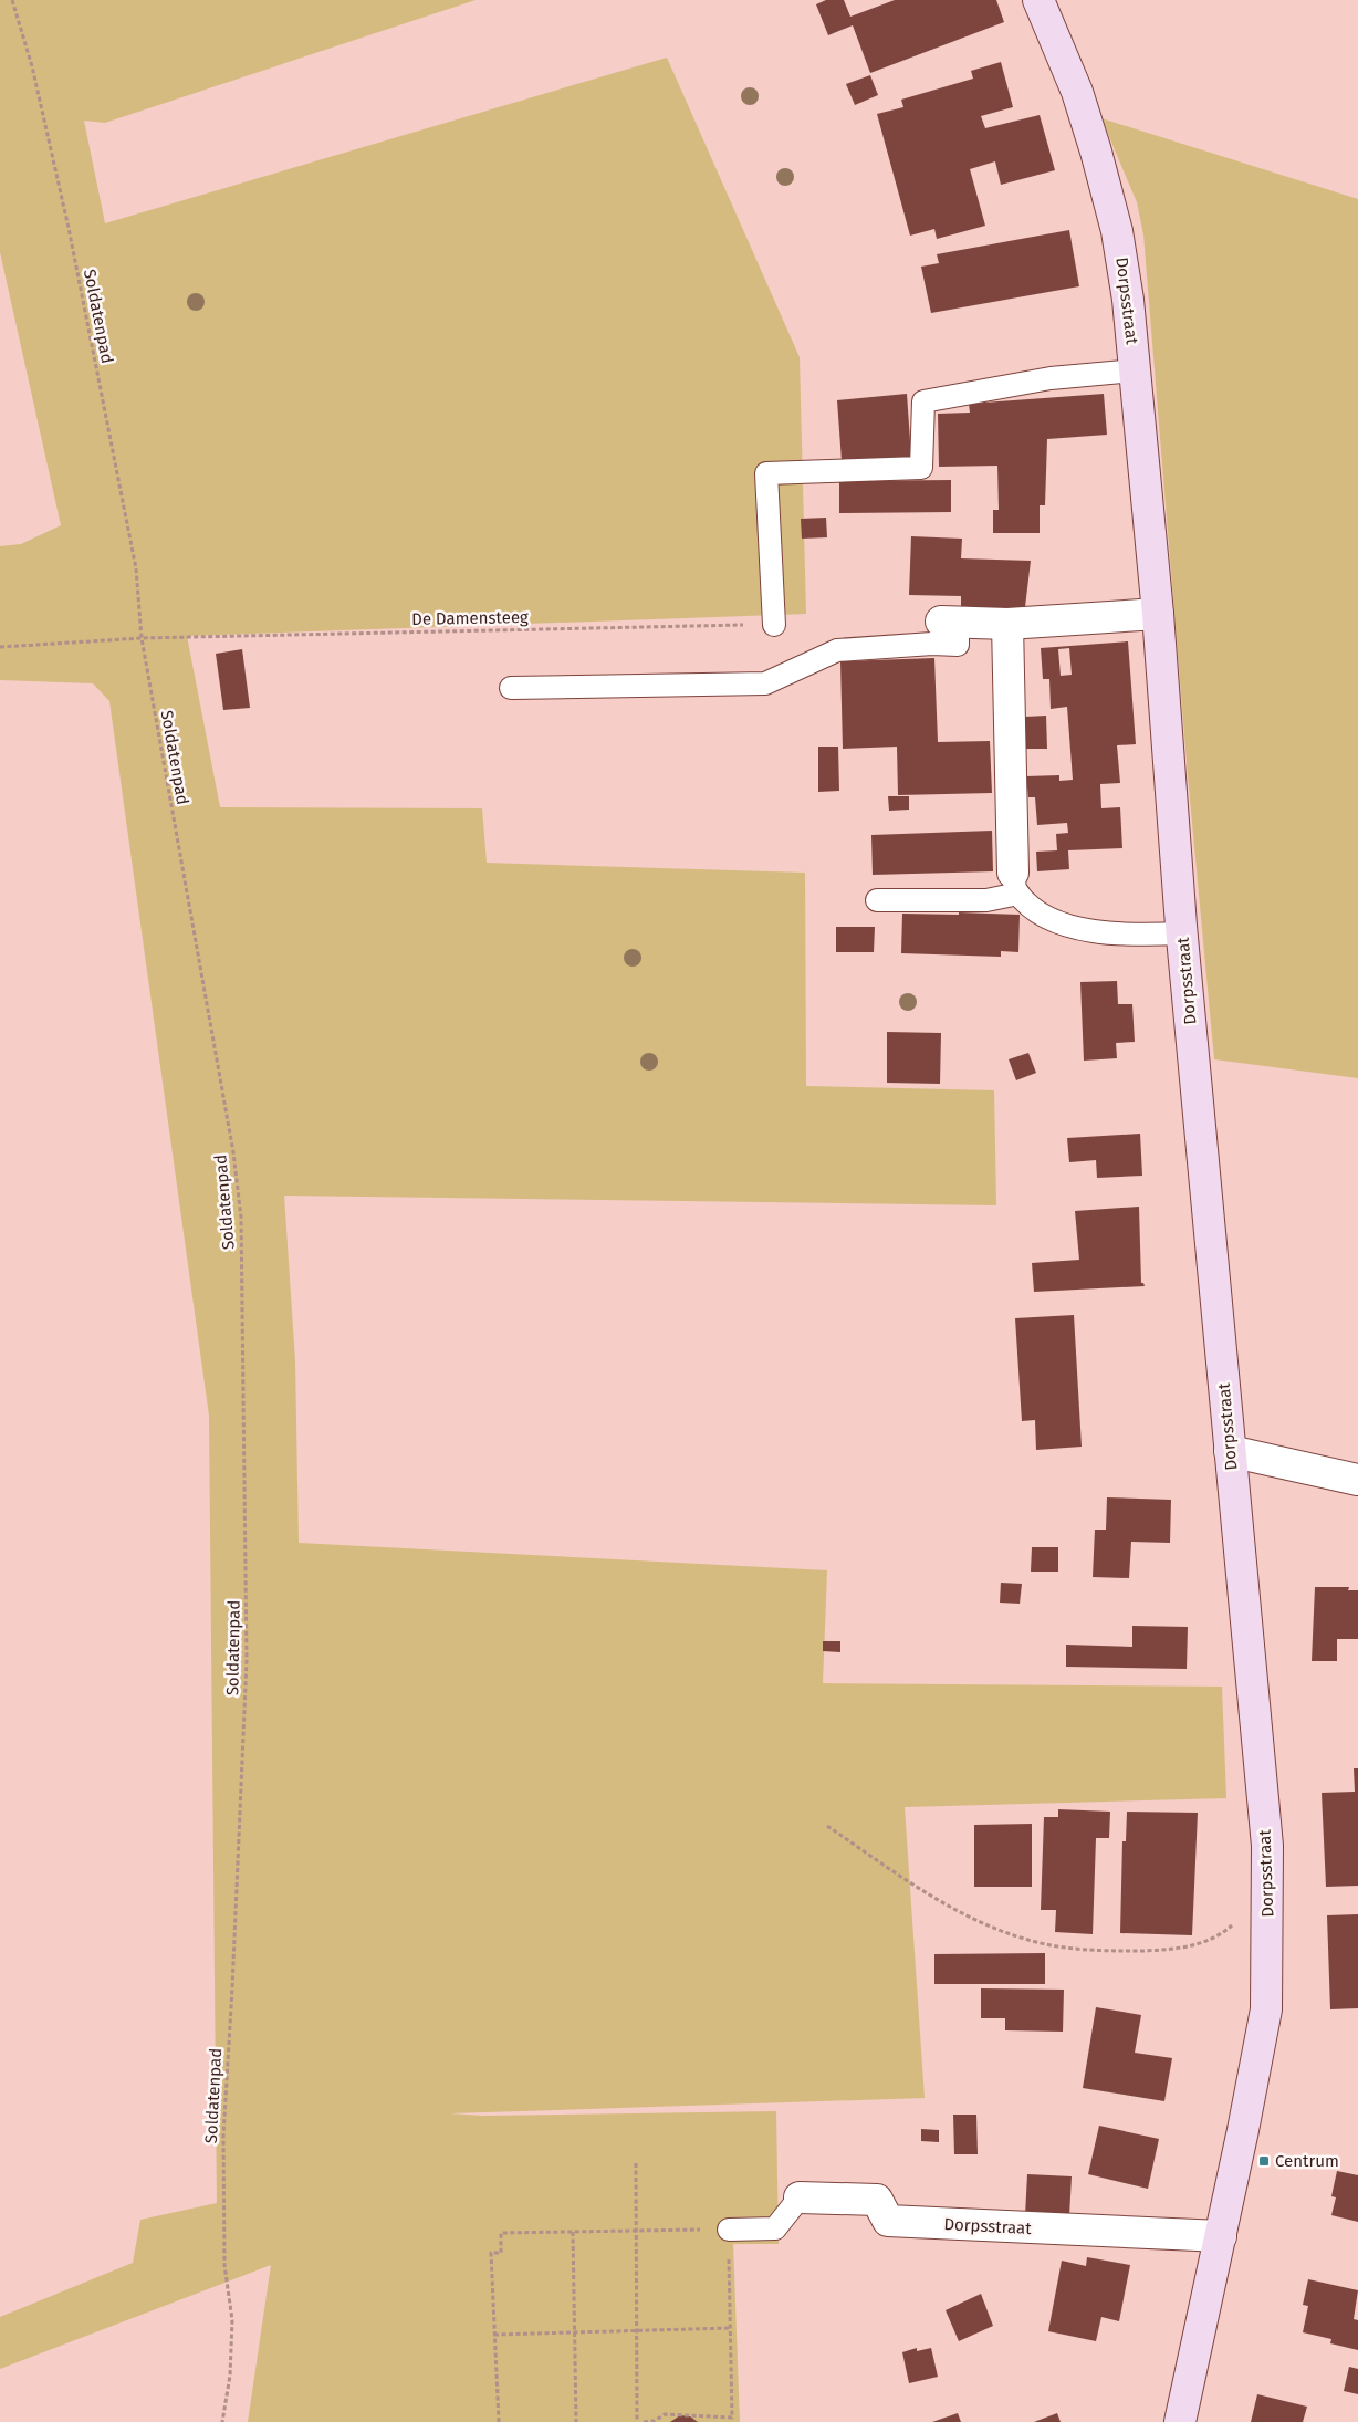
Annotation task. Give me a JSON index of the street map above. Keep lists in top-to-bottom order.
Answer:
{
  "streets": {
    "street": ["Dorpsstraat"],
    "path": ["Soldatenpad", "De Damensteeg"]
  },
  "crossings": [
    ["Soldatenpad", "De Damensteeg"]
  ],
  "places": {
    "transit": ["Centrum"]
  }
}
